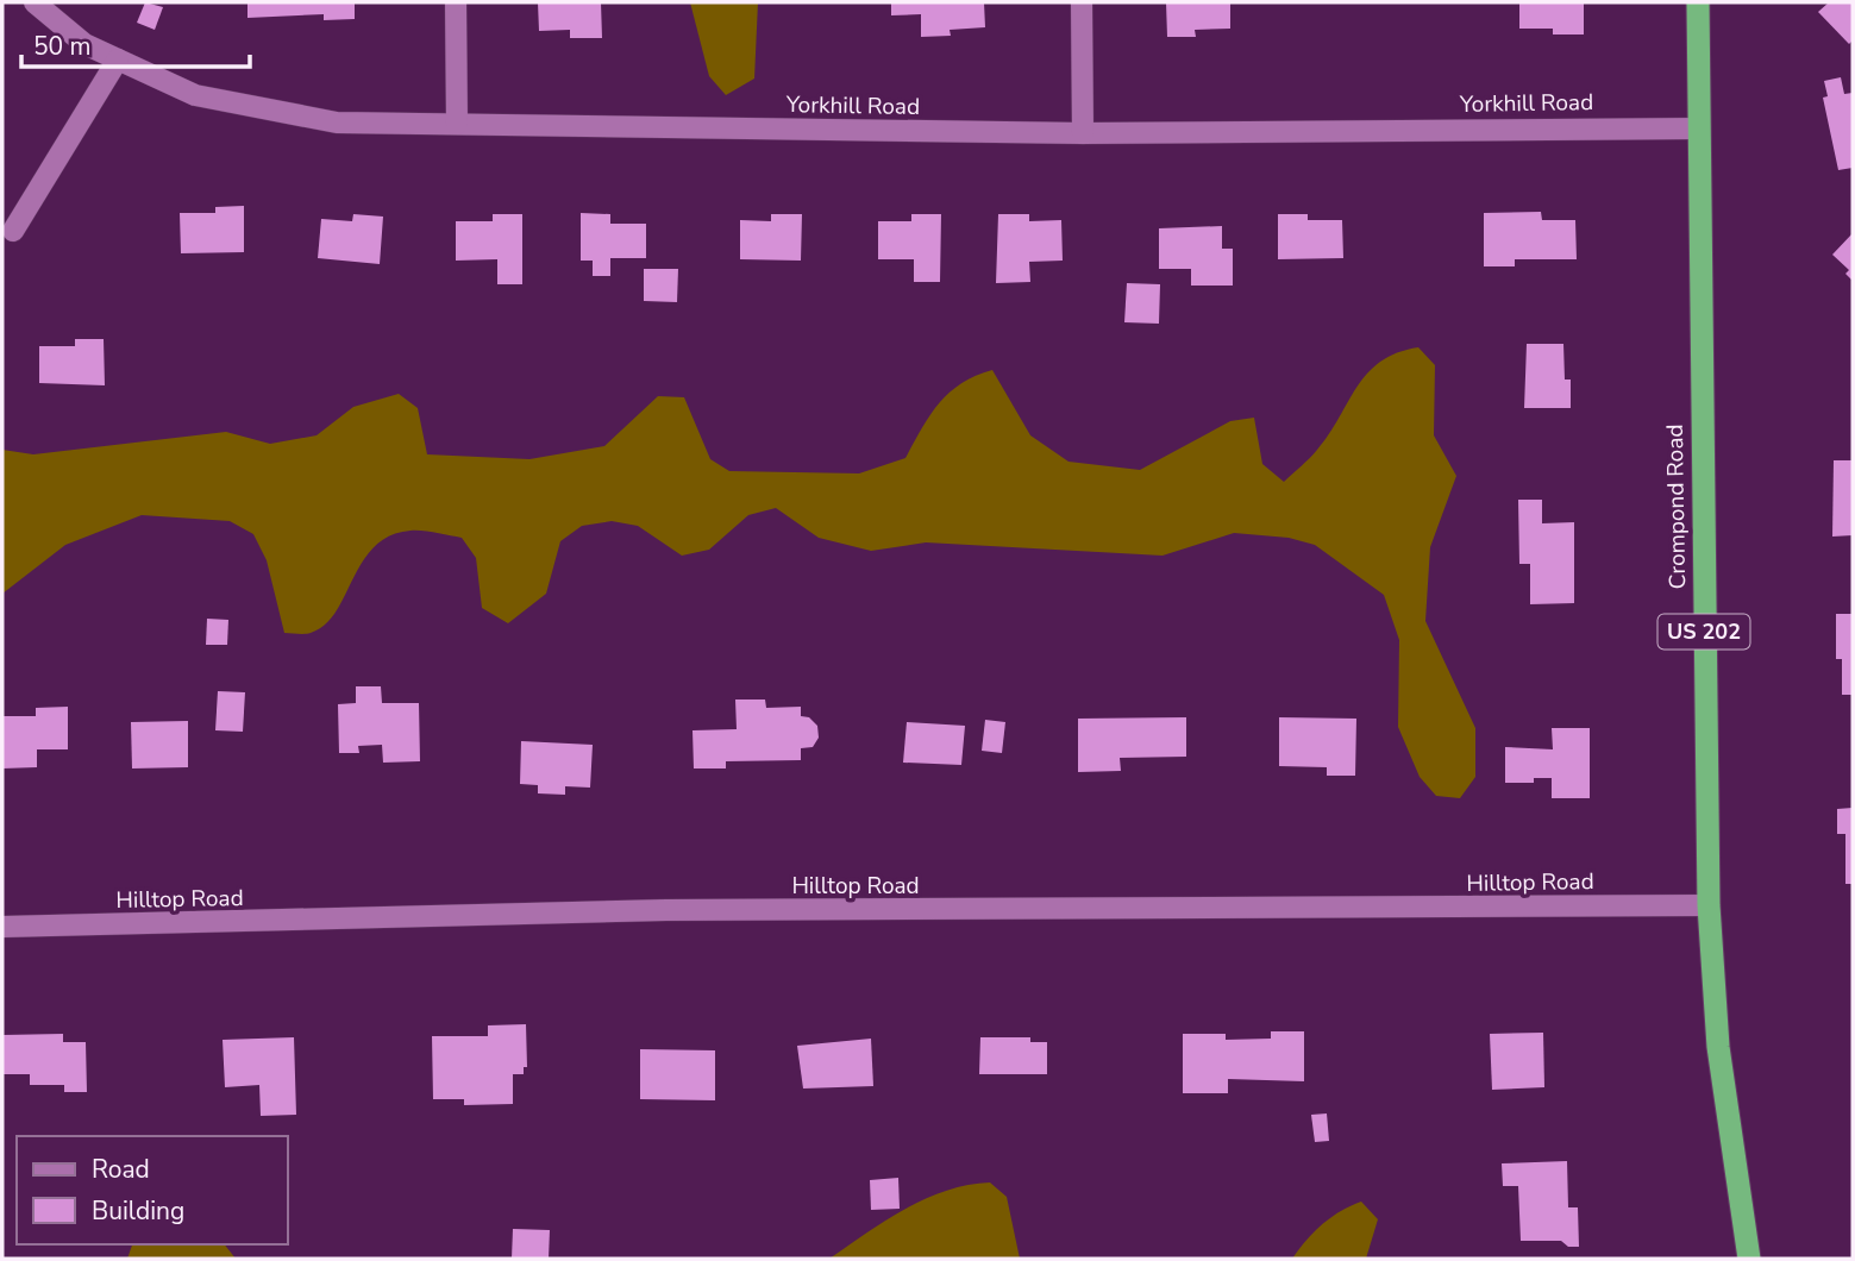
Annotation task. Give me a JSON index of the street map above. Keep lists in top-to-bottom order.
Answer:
{
  "streets": {
    "highway": ["Crompond Road", "US 202"],
    "street": ["Yorkhill Road", "Hilltop Road"]
  },
  "crossings": [
    ["Yorkhill Road", "Crompond Road"],
    ["Crompond Road", "Hilltop Road"]
  ],
  "legend": ["Road", "Building"],
  "scale_bar": "50 m"
}
